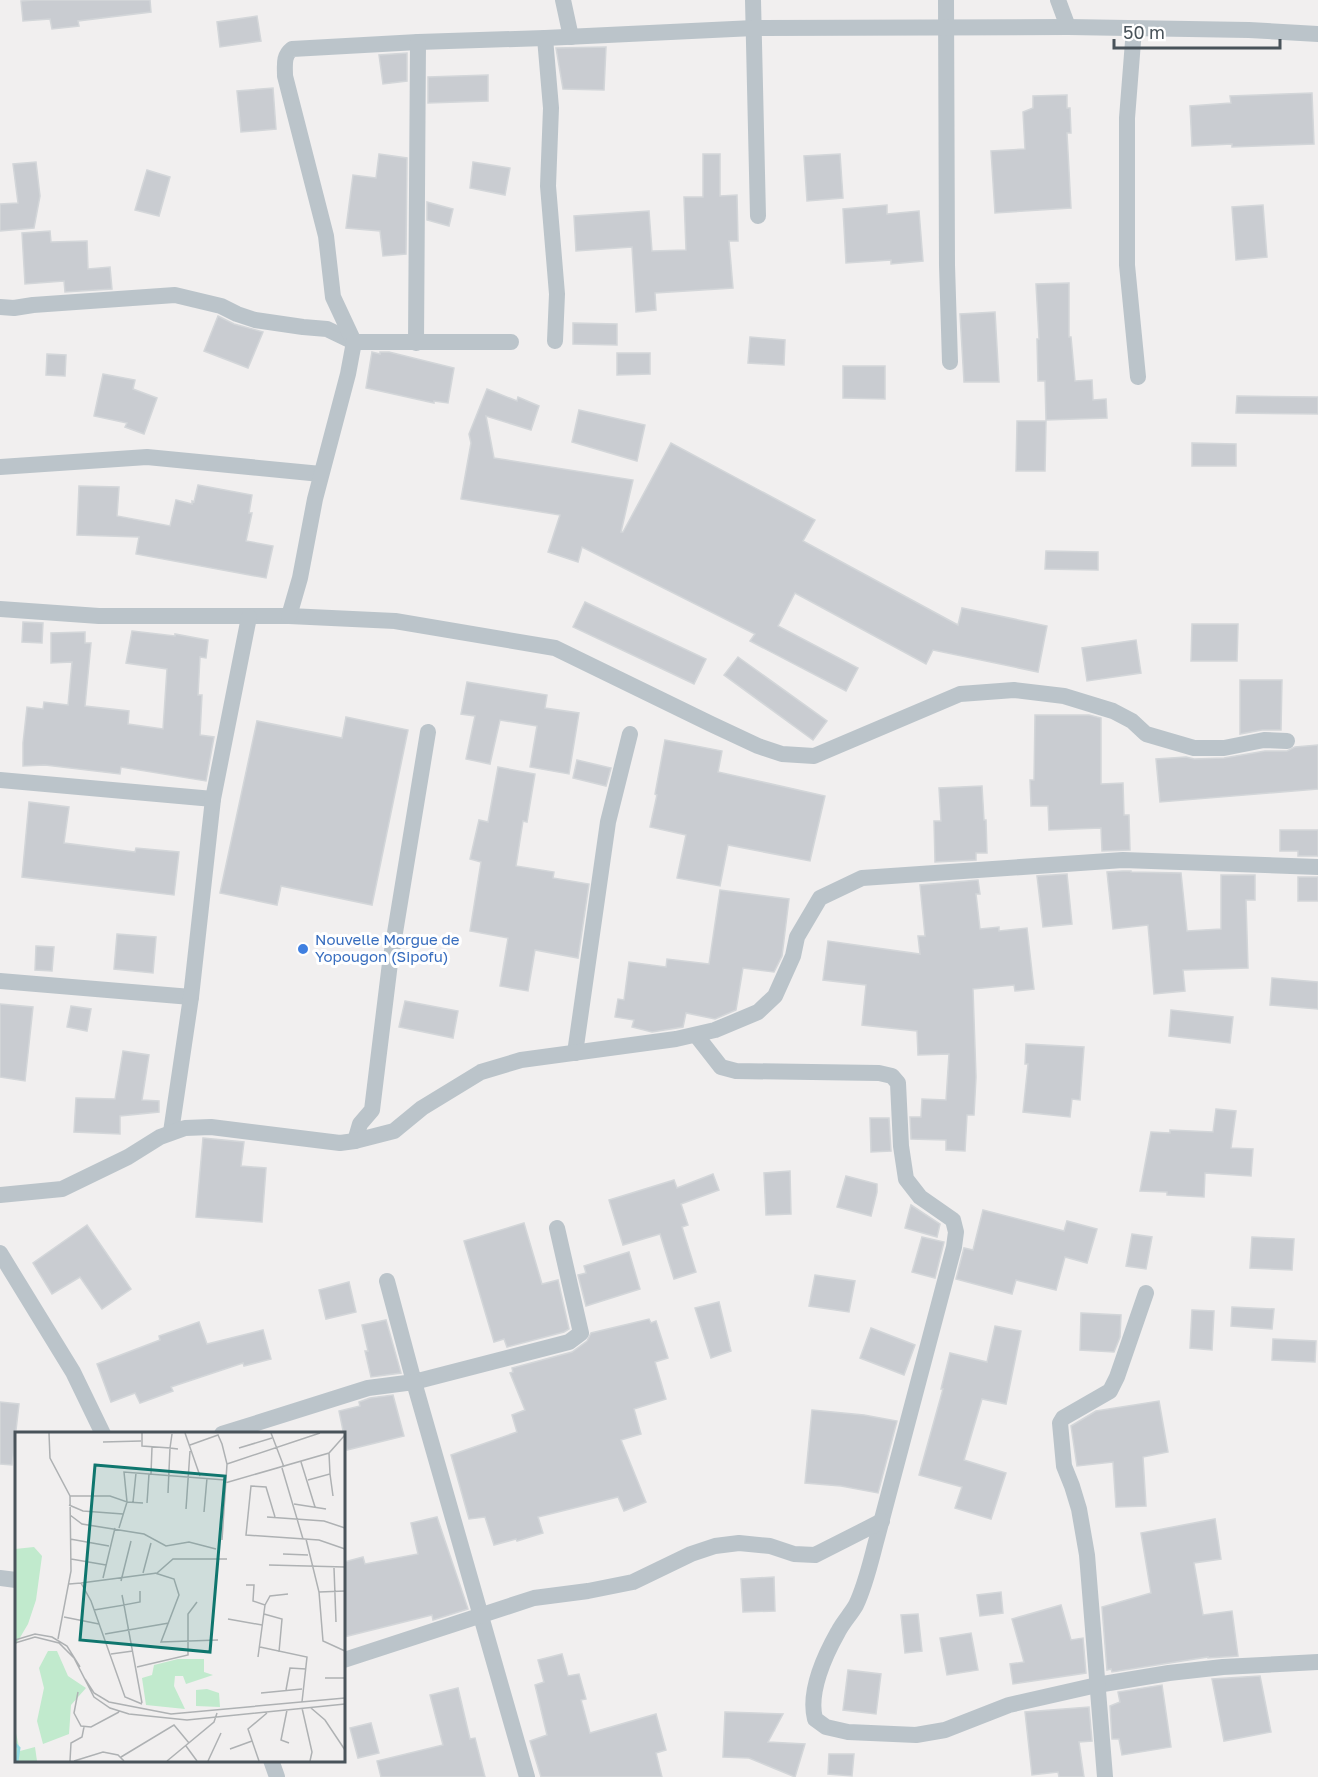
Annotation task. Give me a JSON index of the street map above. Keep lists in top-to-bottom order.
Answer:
{
  "places": ["Nouvelle Morgue de Yopougon (Sipofu)"],
  "scale_bar": "50 m"
}
